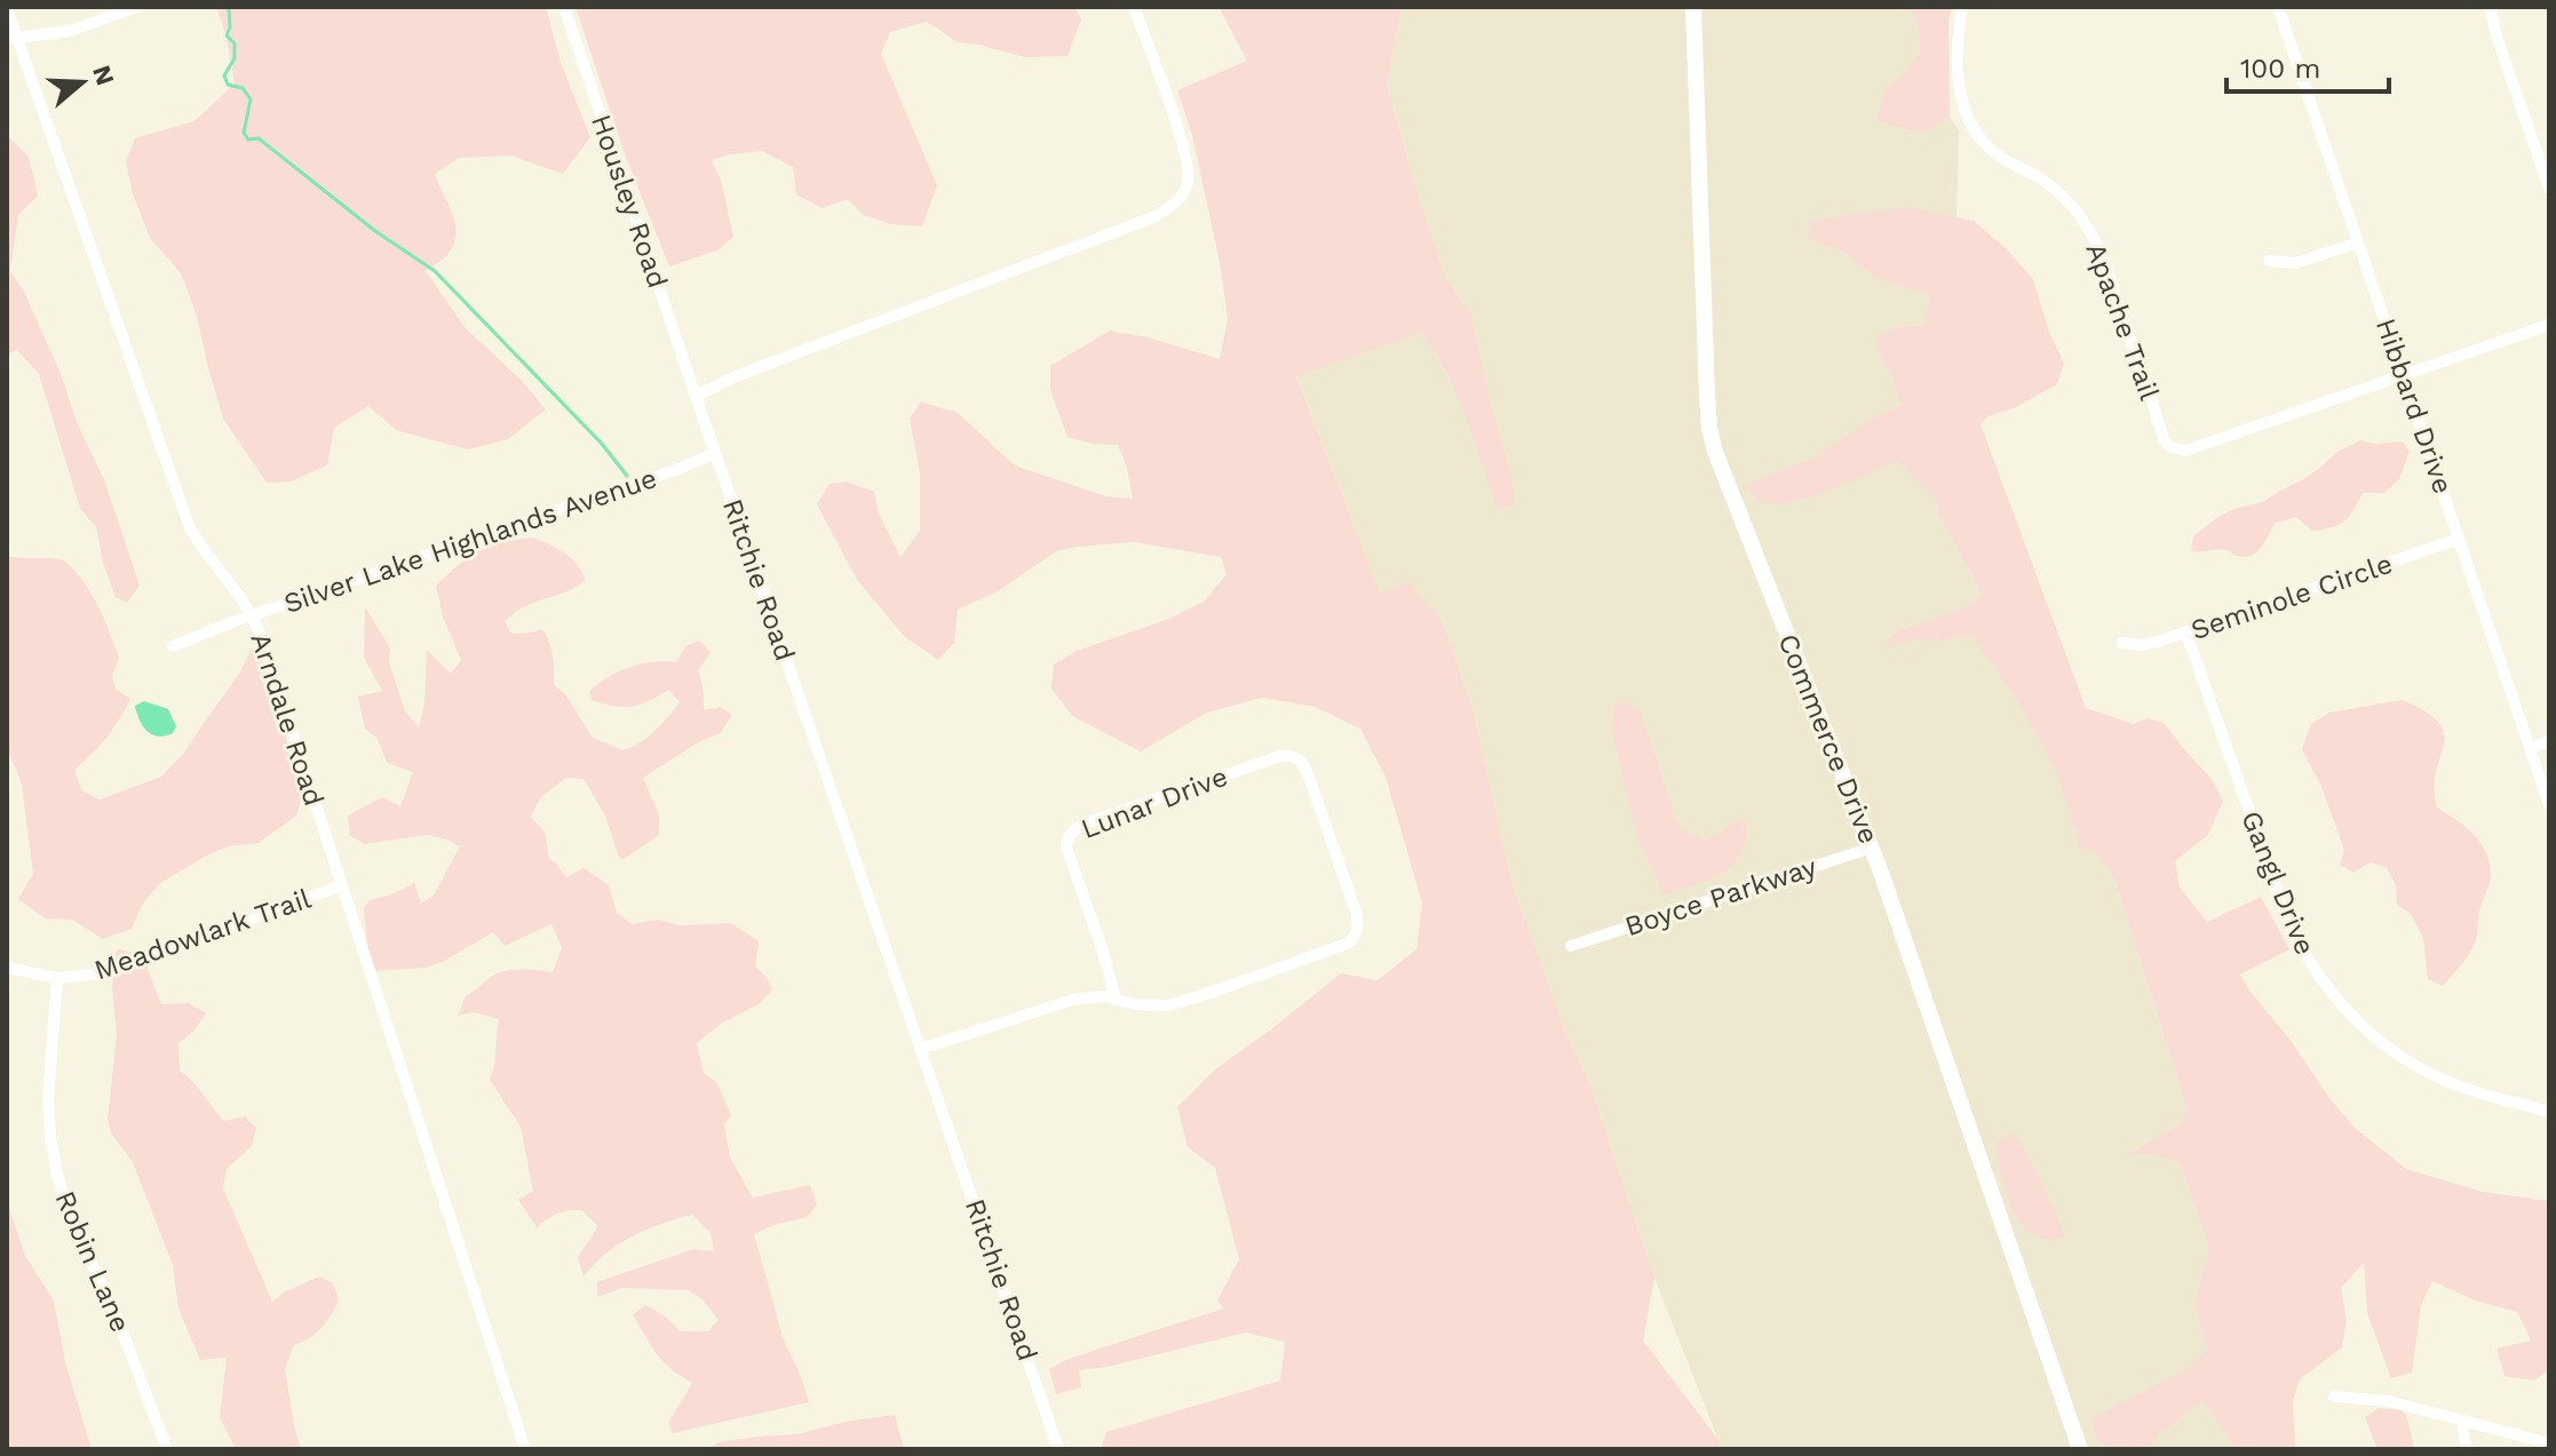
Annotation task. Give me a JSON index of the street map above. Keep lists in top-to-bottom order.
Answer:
{
  "streets": {
    "street": [
      "Housley Road",
      "Apache Trail",
      "Hibbard Drive",
      "Silver Lake Highlands Avenue",
      "Ritchie Road",
      "Seminole Circle",
      "Arndale Road",
      "Commerce Drive",
      "Lunar Drive",
      "Gangl Drive",
      "Boyce Parkway",
      "Meadowlark Trail",
      "Robin Lane"
    ]
  },
  "crossings": [
    ["Housley Road", "Ritchie Road"],
    ["Apache Trail", "Hibbard Drive"],
    ["Hibbard Drive", "Seminole Circle"],
    ["Silver Lake Highlands Avenue", "Ritchie Road"],
    ["Silver Lake Highlands Avenue", "Arndale Road"],
    ["Seminole Circle", "Gangl Drive"],
    ["Arndale Road", "Meadowlark Trail"],
    ["Commerce Drive", "Boyce Parkway"],
    ["Meadowlark Trail", "Robin Lane"]
  ],
  "scale_bar": "100 m",
  "north": "right"
}
